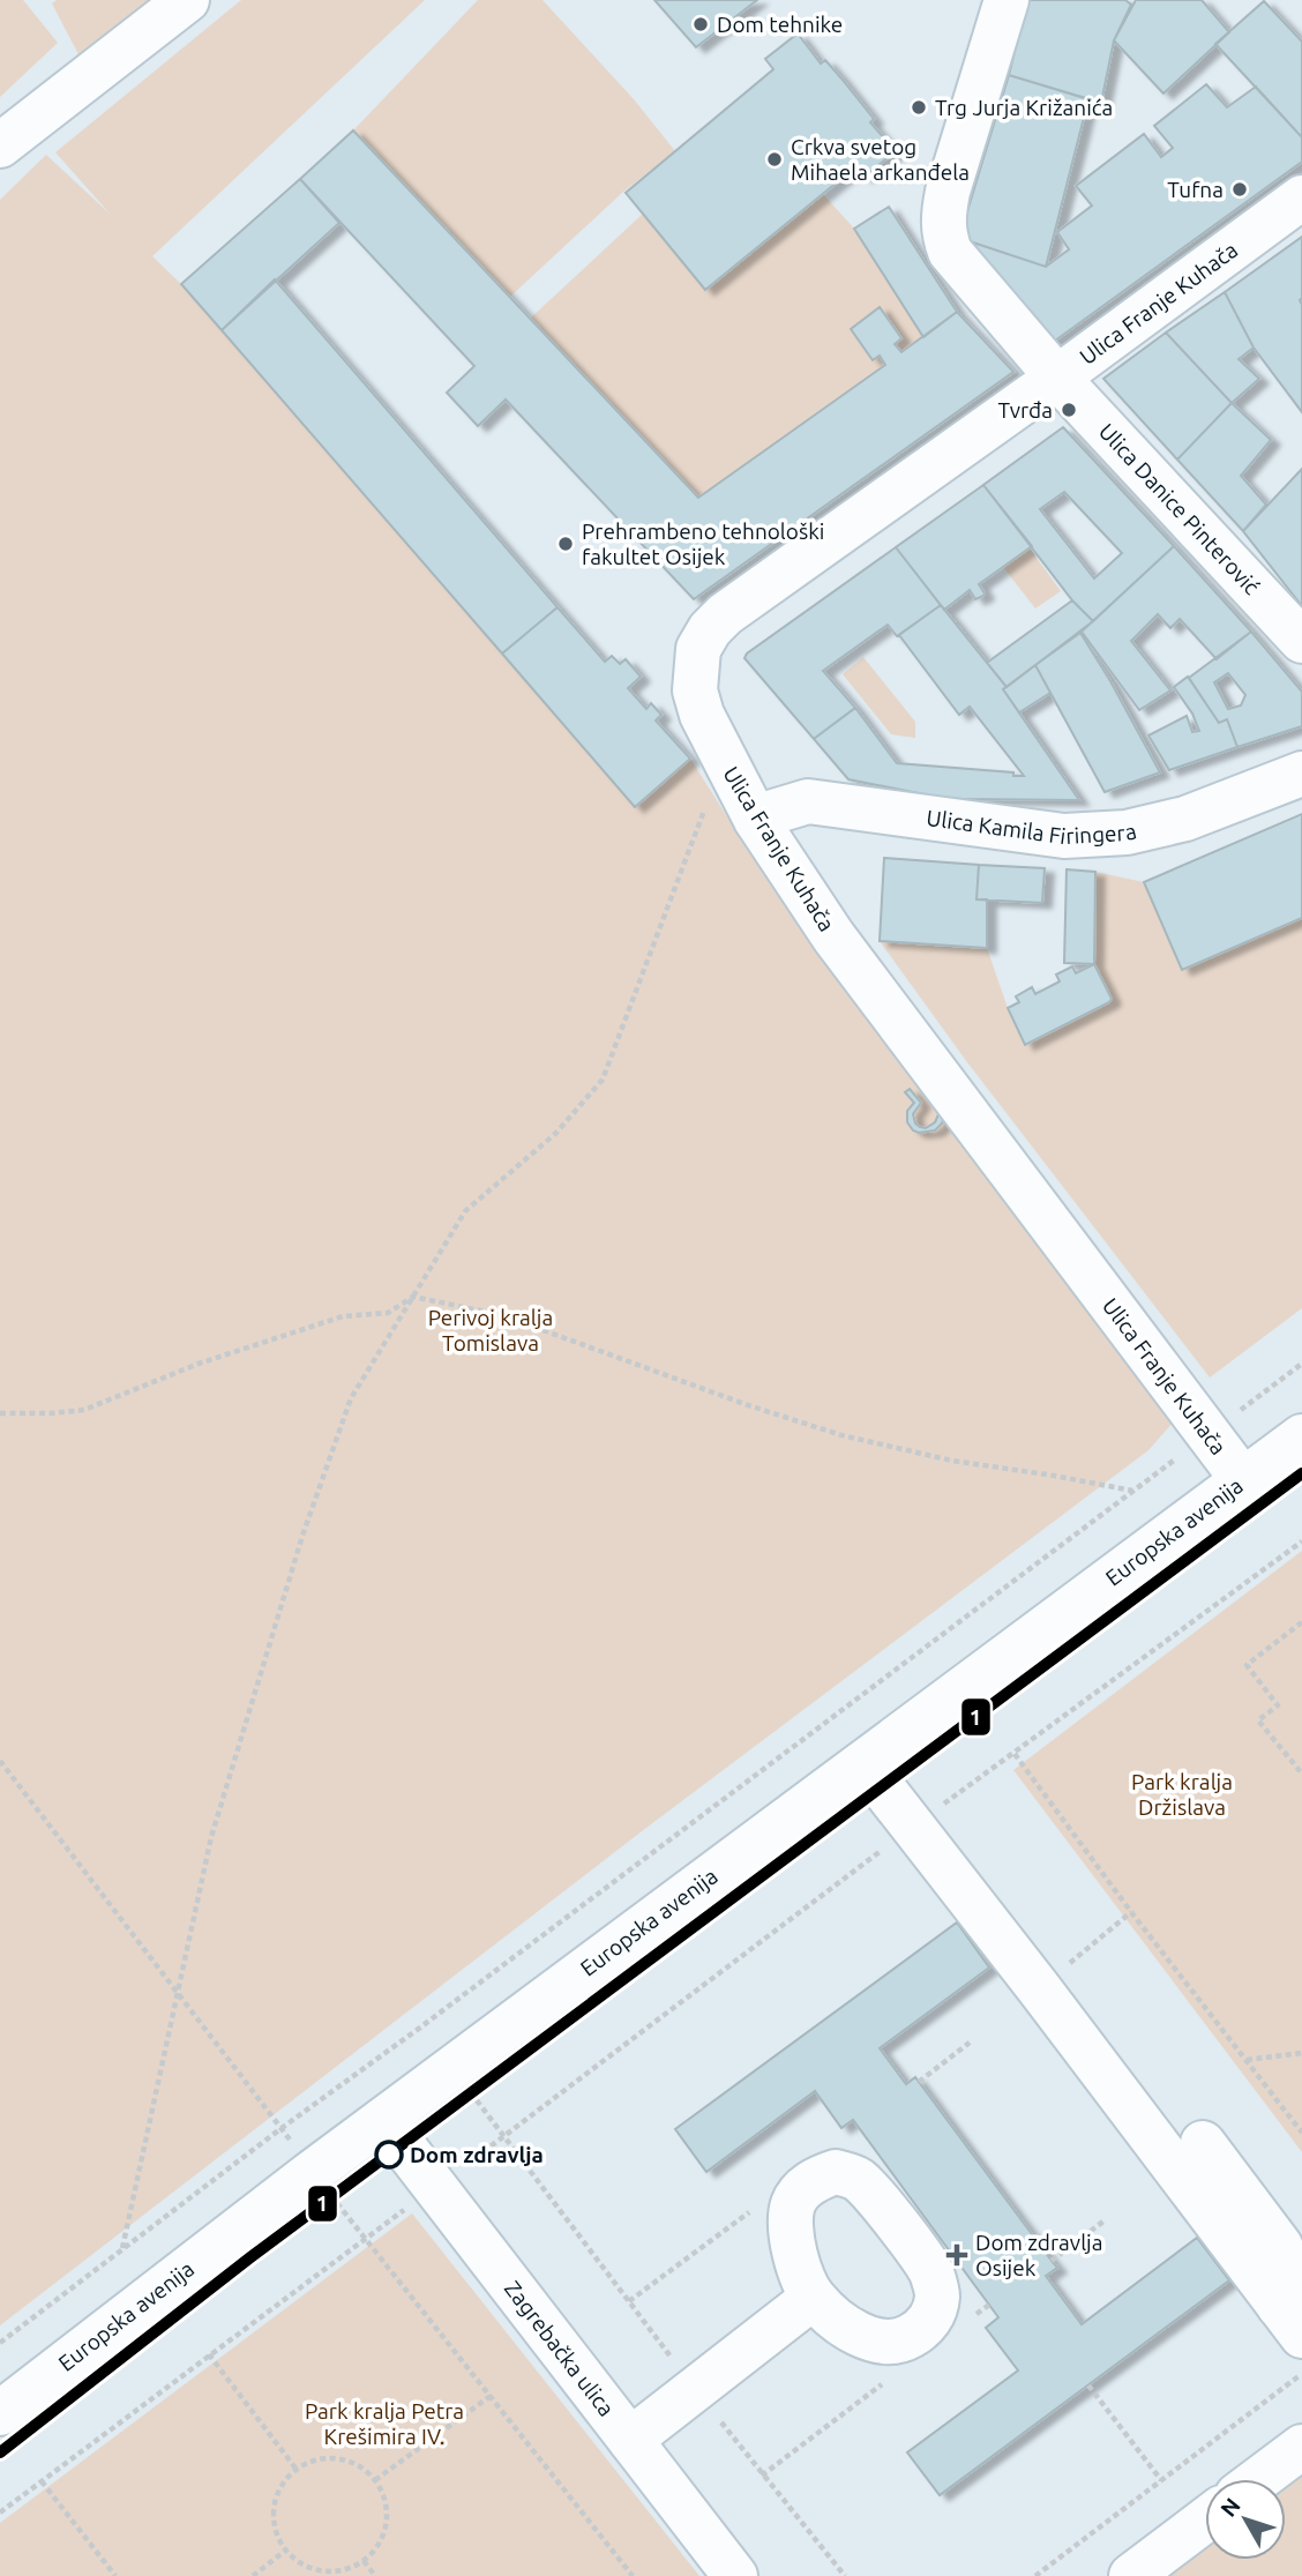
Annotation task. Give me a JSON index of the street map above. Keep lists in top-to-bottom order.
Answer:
{
  "streets": {
    "street": [
      "Ulica Franje Kuhača",
      "Ulica Danice Pinterović",
      "Ulica Kamila Firingera",
      "Europska avenija",
      "Zagrebačka ulica"
    ]
  },
  "crossings": [
    ["Ulica Franje Kuhača", "Ulica Danice Pinterović"],
    ["Ulica Franje Kuhača", "Ulica Kamila Firingera"],
    ["Ulica Franje Kuhača", "Europska avenija"],
    ["Europska avenija", "Zagrebačka ulica"]
  ],
  "parks": ["Perivoj kralja Tomislava", "Park kralja Držislava", "Park kralja Petra Krešimira IV."],
  "places": {
    "other": [
      "Dom tehnike",
      "Trg Jurja Križanića",
      "Crkva svetog Mihaela arkanđela",
      "Tufna",
      "Tvrđa",
      "Prehrambeno tehnološki fakultet Osijek",
      "Dom zdravlja"
    ],
    "health": ["Dom zdravlja Osijek"]
  },
  "lines": ["transit line 1"],
  "north": "top left"
}
